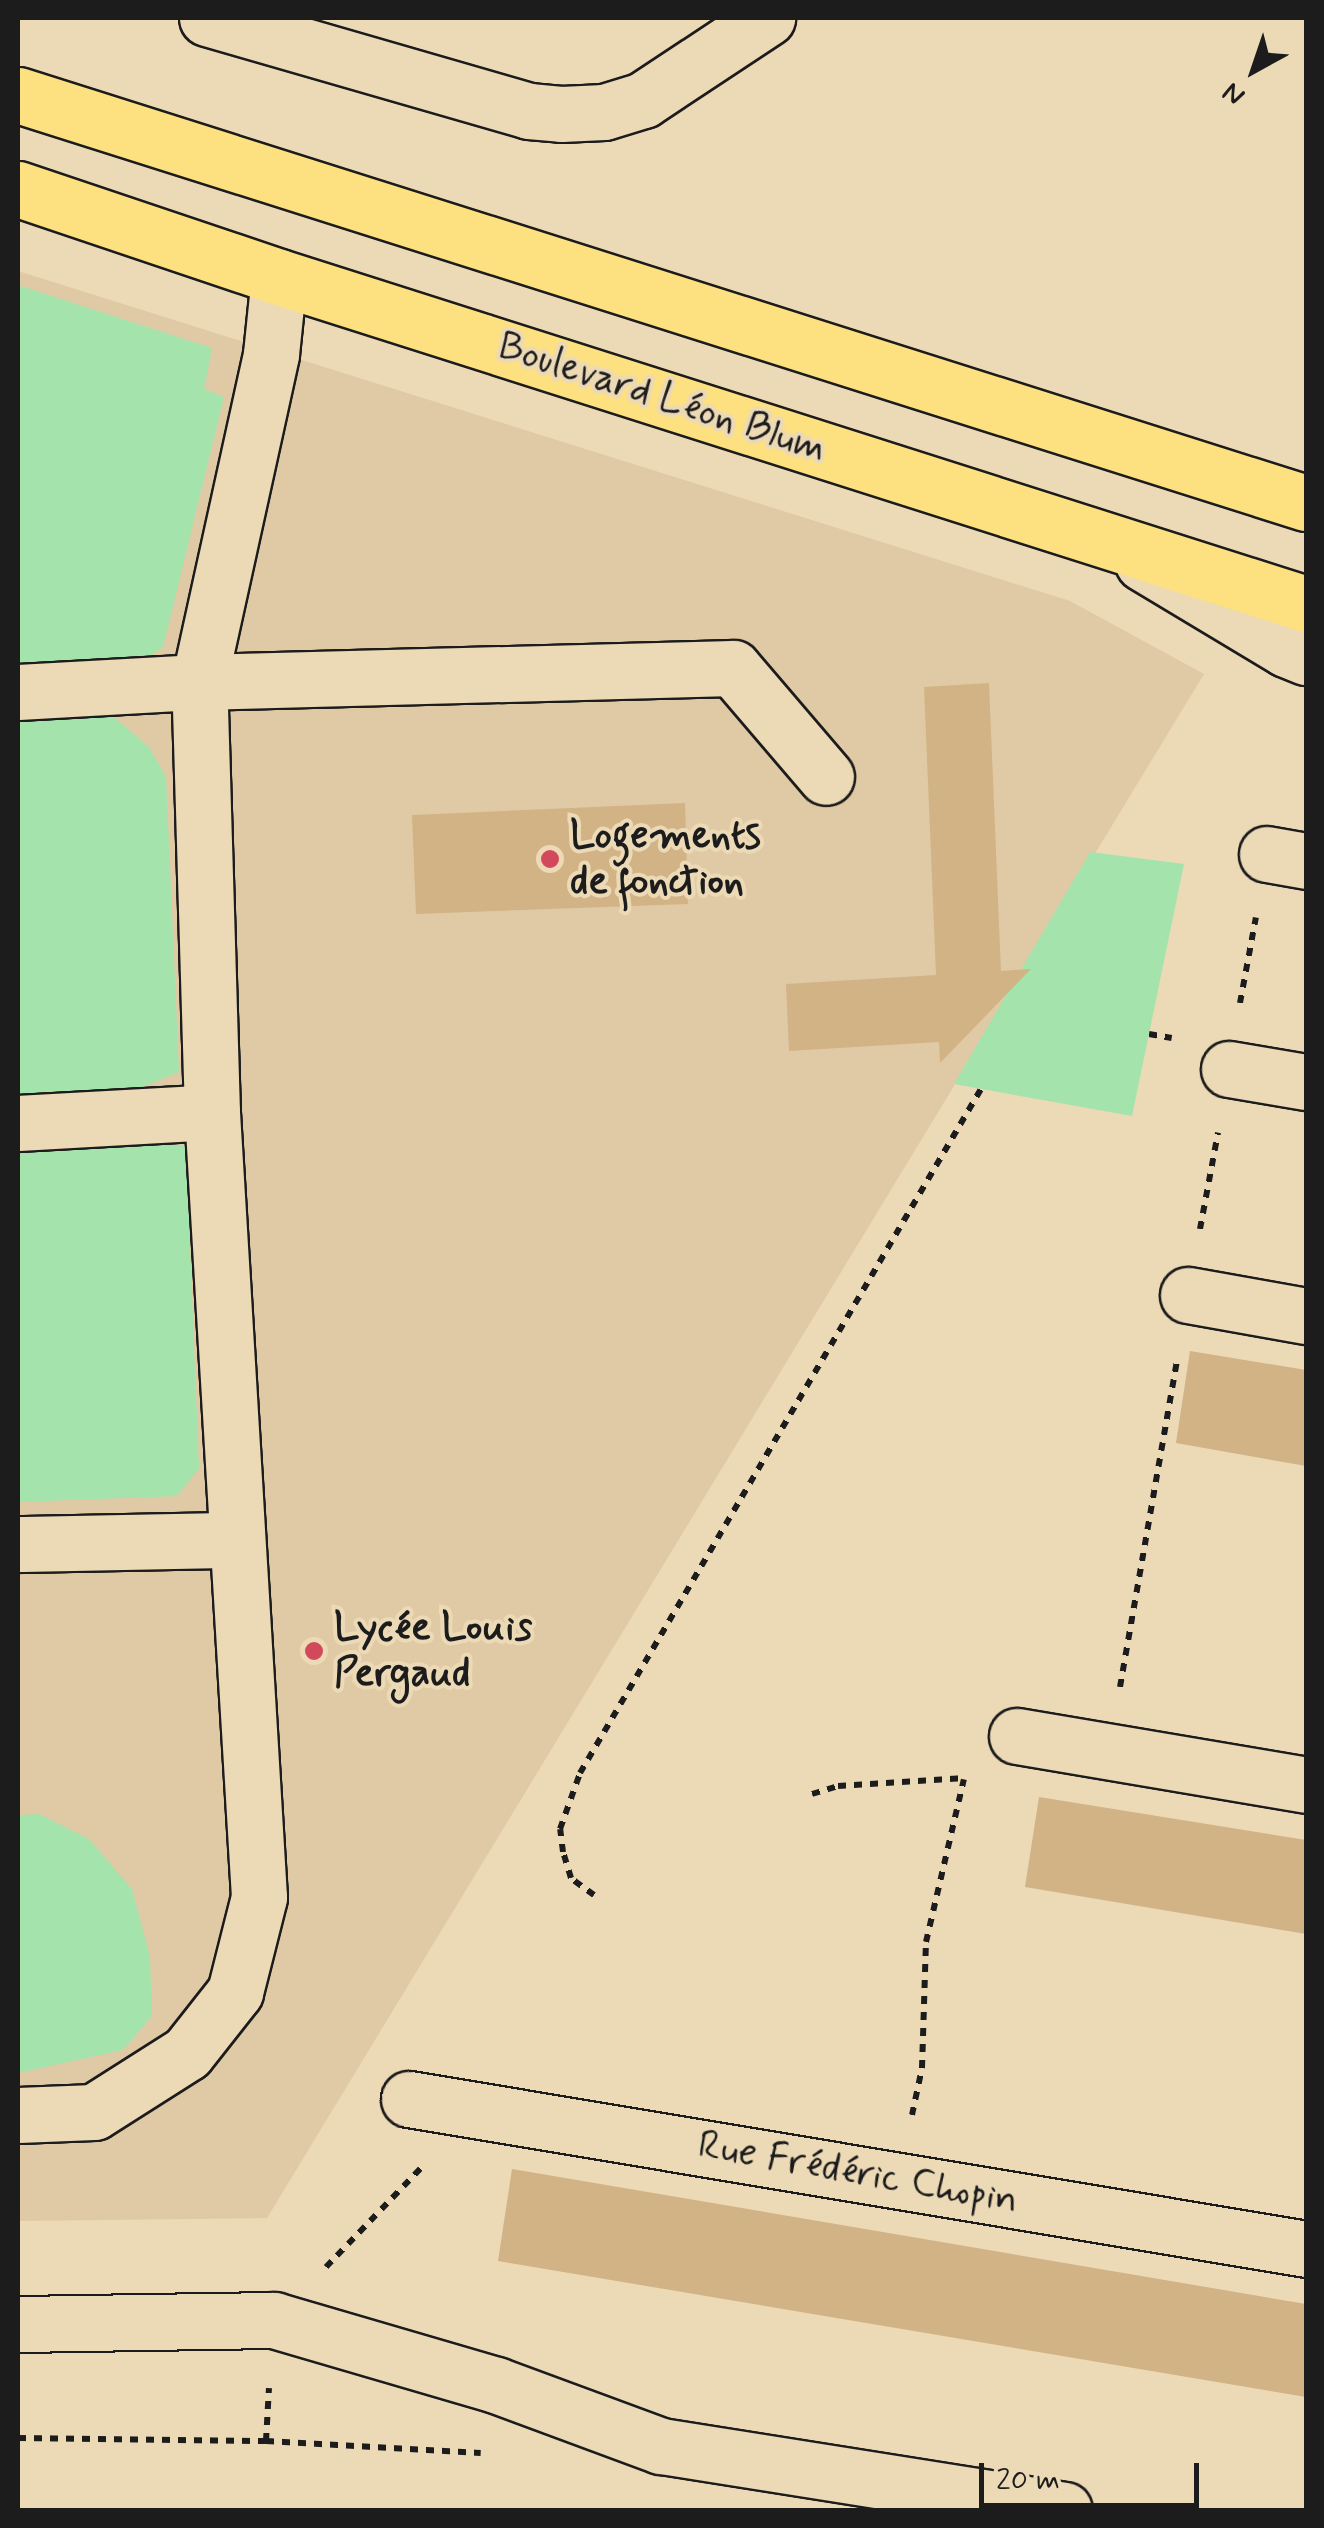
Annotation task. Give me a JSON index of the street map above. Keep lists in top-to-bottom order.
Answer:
{
  "streets": {
    "main road": ["Boulevard Léon Blum"],
    "lane": ["Rue Frédéric Chopin"]
  },
  "places": ["Logements de fonction", "Lycée Louis Pergaud"],
  "scale_bar": "20 m",
  "north": "bottom left"
}
